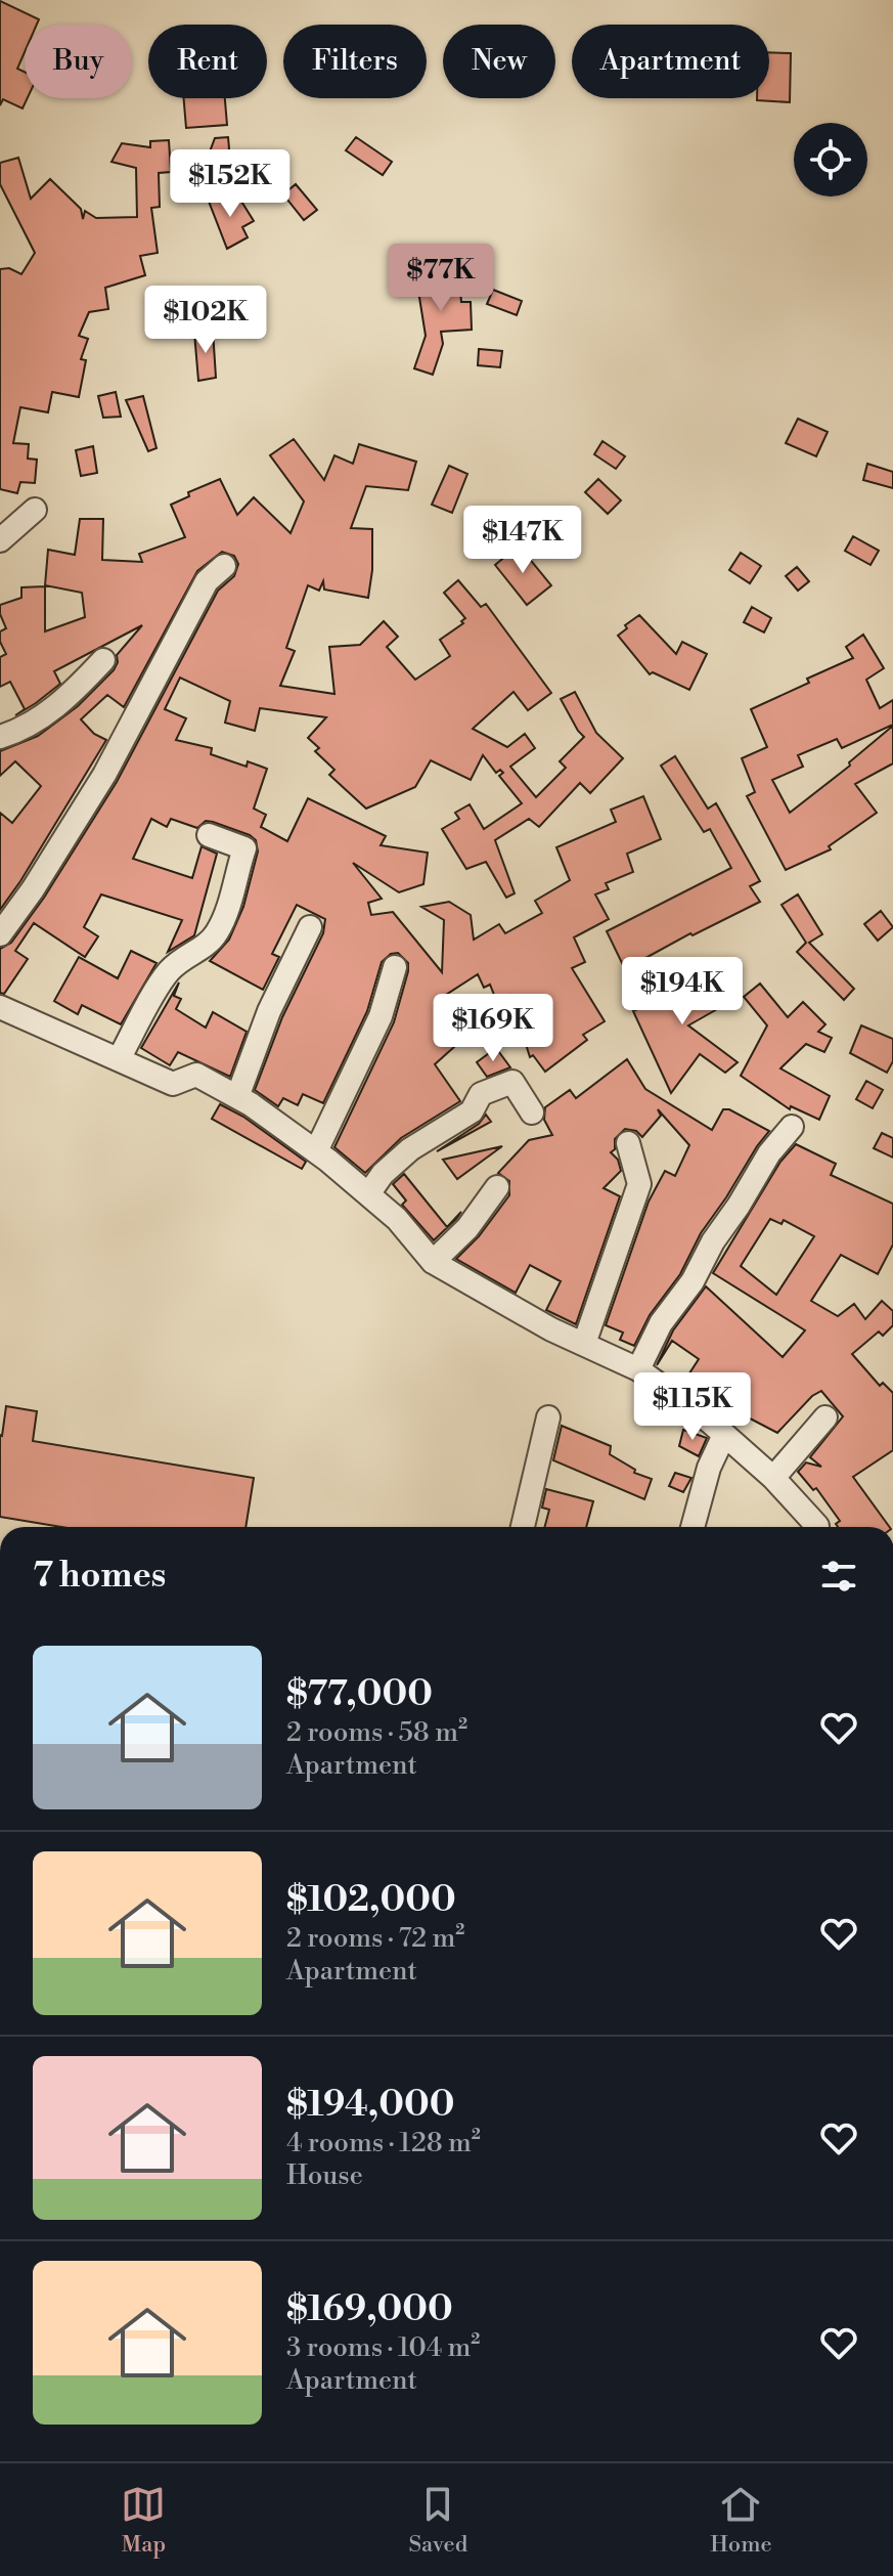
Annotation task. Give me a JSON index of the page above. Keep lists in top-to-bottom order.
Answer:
{
  "page": {
    "chip": [
      "Buy",
      "Rent",
      "Filters",
      "New",
      "Apartment"
    ],
    "price": [
      "$152K",
      "$77K",
      "$102K",
      "$147K",
      "$194K",
      "$169K",
      "$115K"
    ],
    "heading": "7 homes",
    "list": [
      {
        "name": "$77,000",
        "note": "2 rooms · 58 m² · Apartment"
      },
      {
        "name": "$102,000",
        "note": "2 rooms · 72 m² · Apartment"
      },
      {
        "name": "$194,000",
        "note": "4 rooms · 128 m² · House"
      },
      {
        "name": "$169,000",
        "note": "3 rooms · 104 m² · Apartment"
      }
    ],
    "tabs": ["Map", "Saved", "Home"]
  }
}
